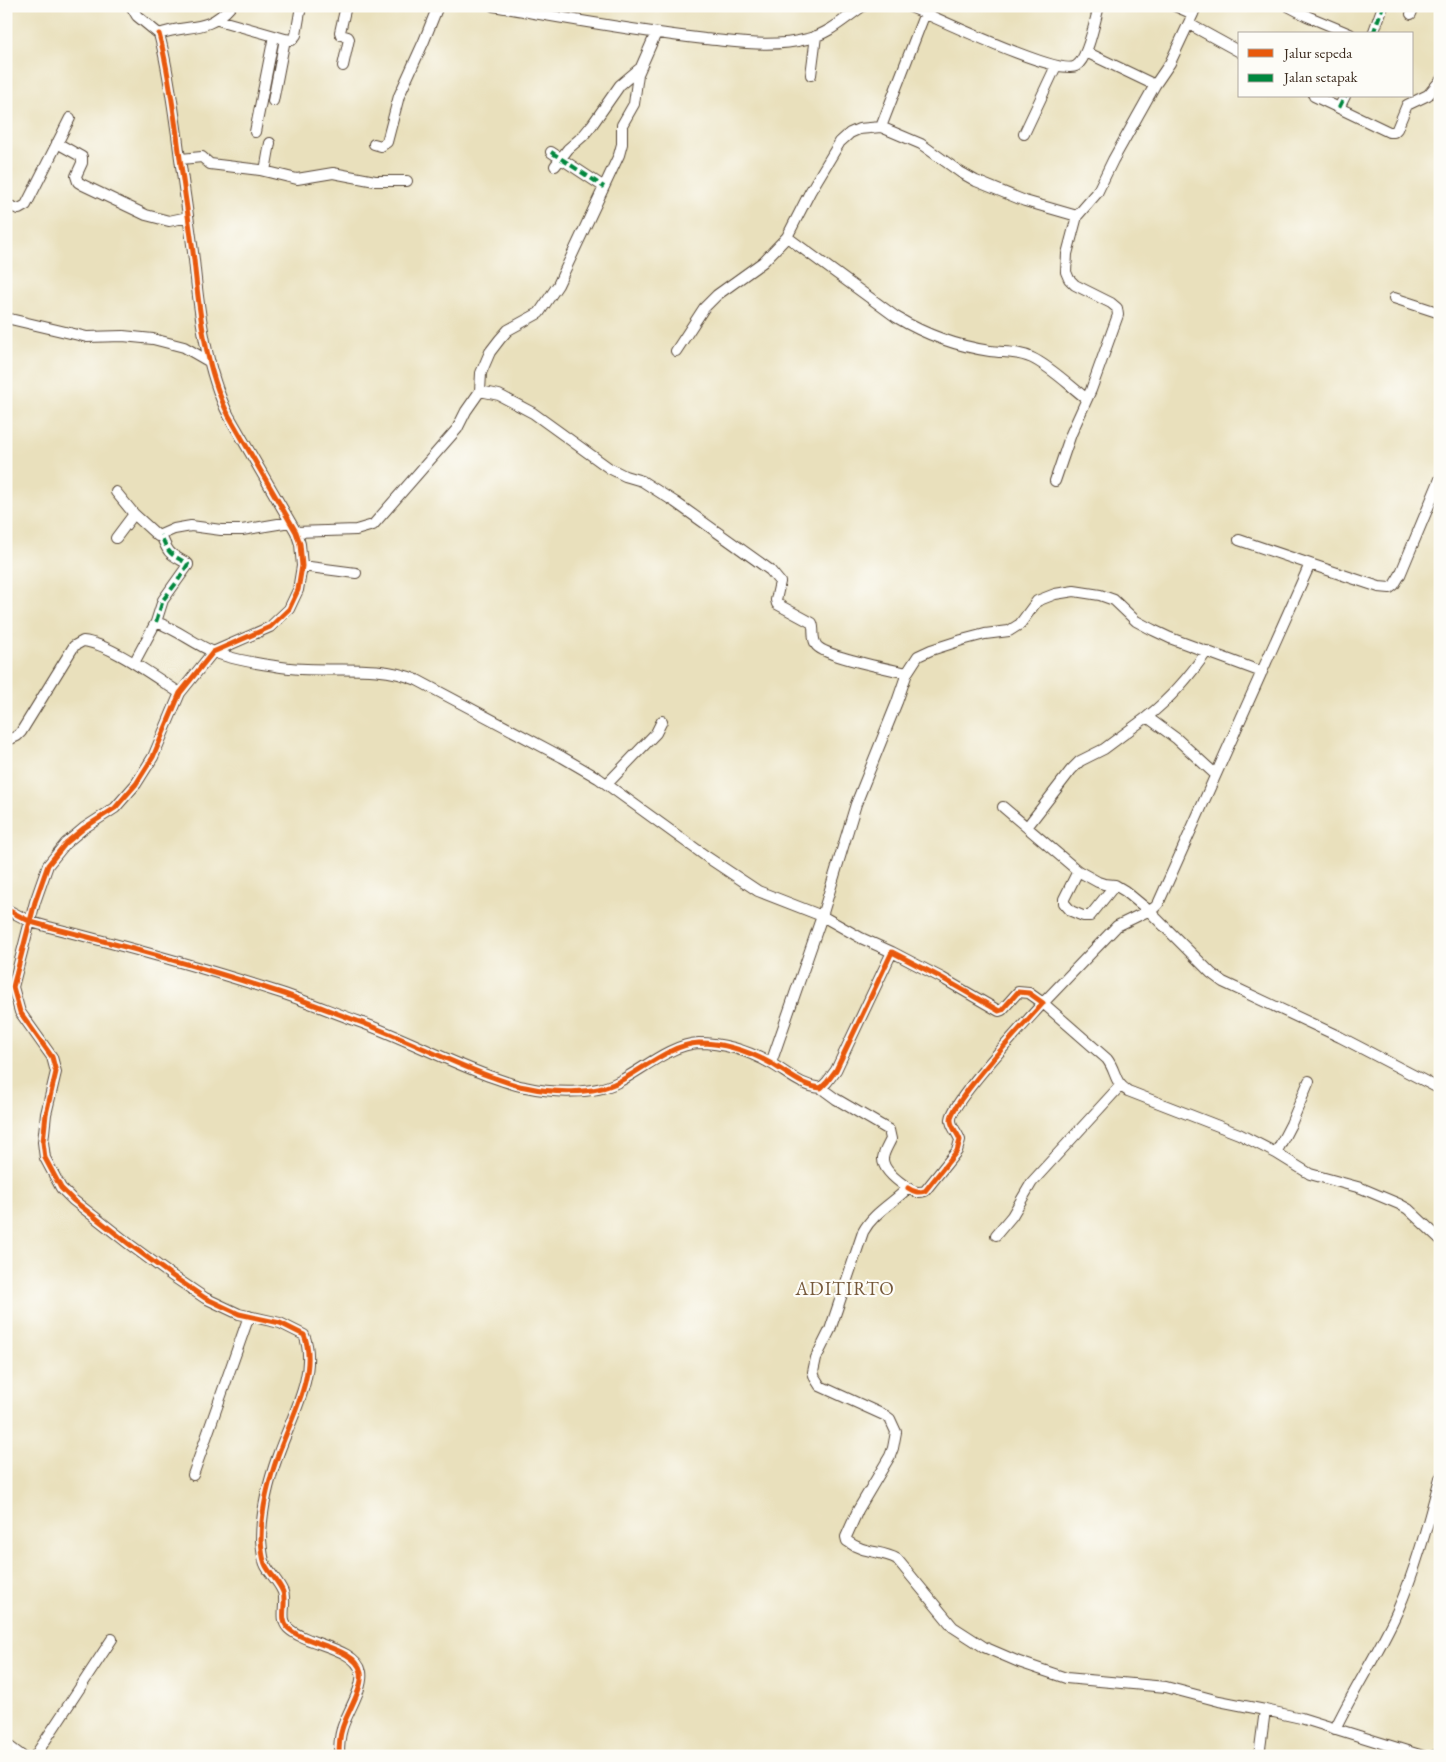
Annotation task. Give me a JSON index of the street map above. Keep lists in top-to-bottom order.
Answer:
{
  "districts": ["ADITIRTO"],
  "legend": ["Jalur sepeda", "Jalan setapak"]
}
